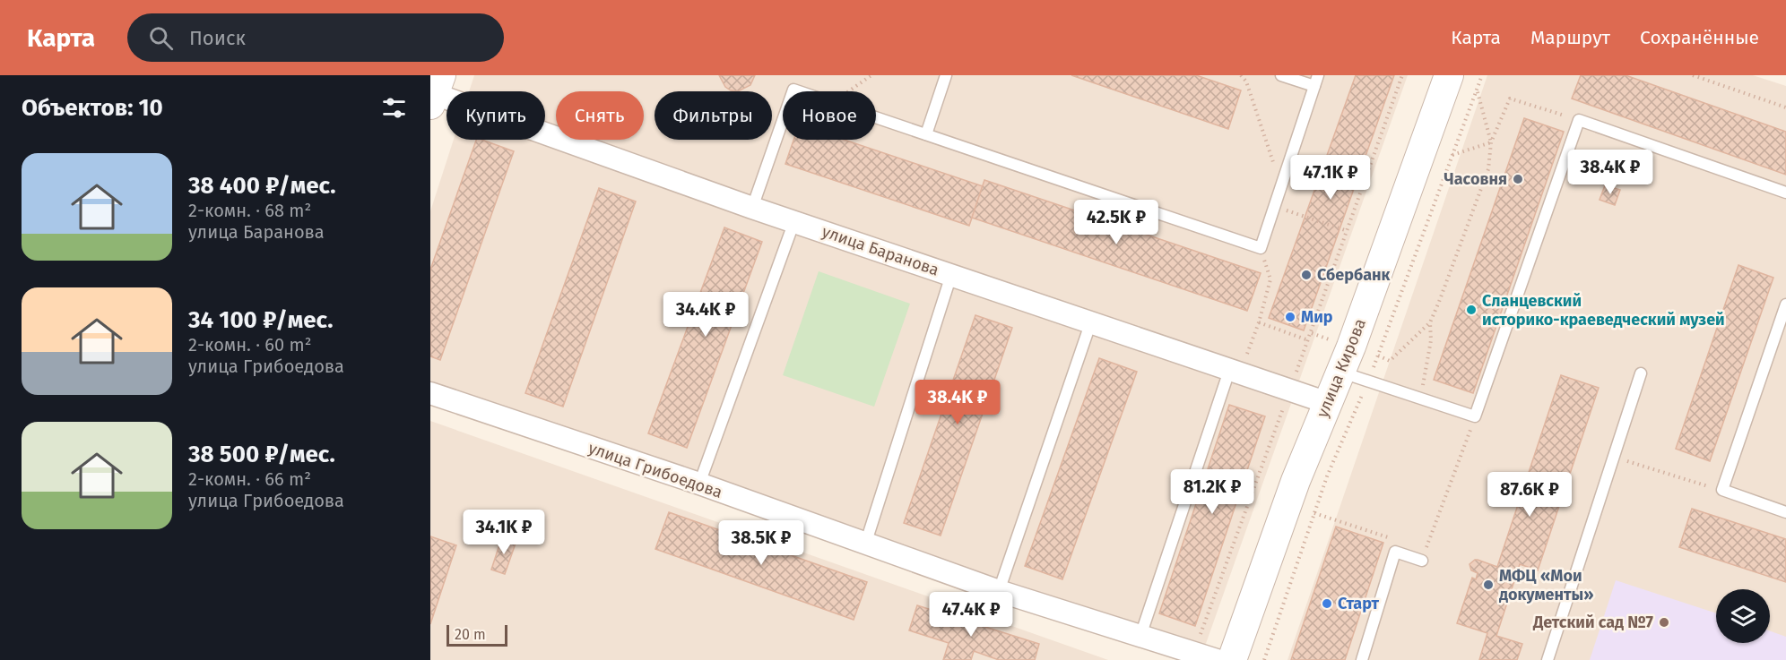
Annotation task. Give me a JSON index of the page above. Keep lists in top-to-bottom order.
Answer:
{
  "streets": {
    "street": ["улица Баранова", "улица Кирова", "улица Грибоедова"]
  },
  "crossings": [
    ["улица Баранова", "улица Кирова"]
  ],
  "places": [
    "Часовня",
    "Сбербанк",
    "Сланцевский историко-краеведческий музей",
    "Мир",
    "МФЦ «Мои документы»",
    "Старт",
    "Детский сад №7"
  ],
  "scale_bar": "20 m",
  "page": {
    "header": "Карта",
    "search": "Поиск",
    "nav": ["Карта", "Маршрут", "Сохранённые"],
    "heading": "Объектов: 10",
    "chip": [
      "Купить",
      "Снять",
      "Фильтры",
      "Новое"
    ],
    "list": [
      {
        "name": "38 400 ₽/мес.",
        "note": "2-комн. · 68 m² · улица Баранова"
      },
      {
        "name": "34 100 ₽/мес.",
        "note": "2-комн. · 60 m² · улица Грибоедова"
      },
      {
        "name": "38 500 ₽/мес.",
        "note": "2-комн. · 66 m² · улица Грибоедова"
      }
    ],
    "price": [
      "38.4K ₽",
      "47.1K ₽",
      "42.5K ₽",
      "34.4K ₽",
      "38.4K ₽",
      "81.2K ₽",
      "87.6K ₽",
      "34.1K ₽",
      "38.5K ₽",
      "47.4K ₽"
    ],
    "scale": "20 m"
  }
}
